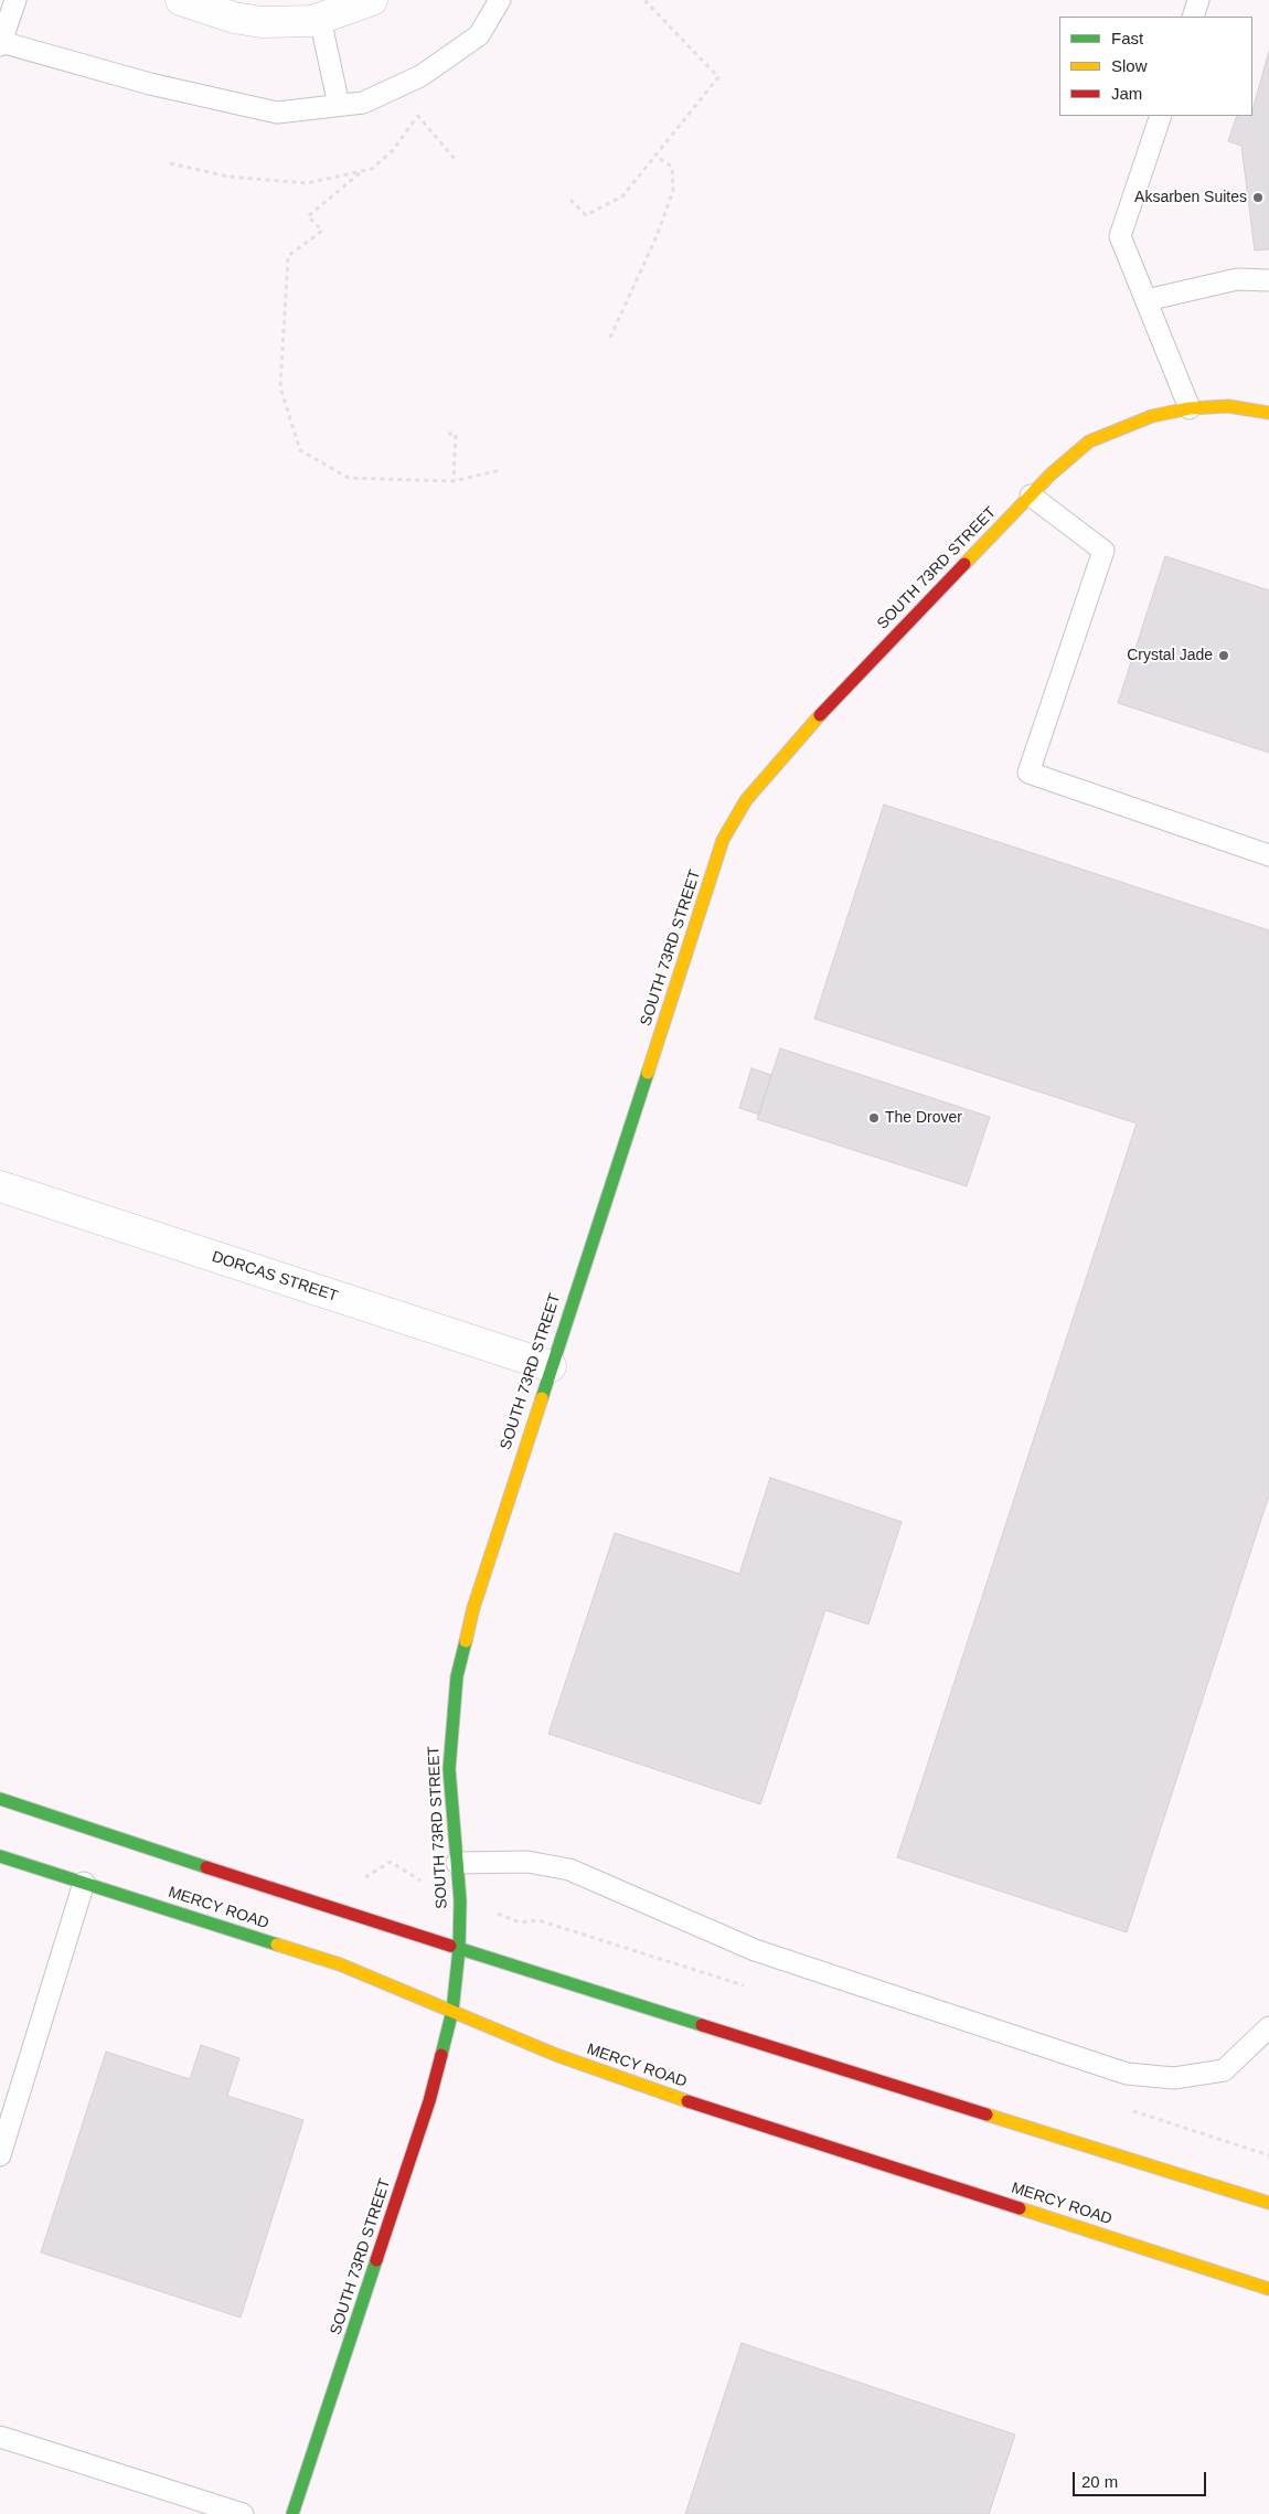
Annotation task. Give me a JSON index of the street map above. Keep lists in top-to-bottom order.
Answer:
{
  "streets": {
    "main road": ["SOUTH 73RD STREET", "MERCY ROAD"],
    "street": ["DORCAS STREET"]
  },
  "crossings": [
    ["SOUTH 73RD STREET", "DORCAS STREET"],
    ["SOUTH 73RD STREET", "MERCY ROAD"]
  ],
  "places": ["Aksarben Suites", "Crystal Jade", "The Drover"],
  "legend": ["Fast", "Slow", "Jam"],
  "scale_bar": "20 m"
}
